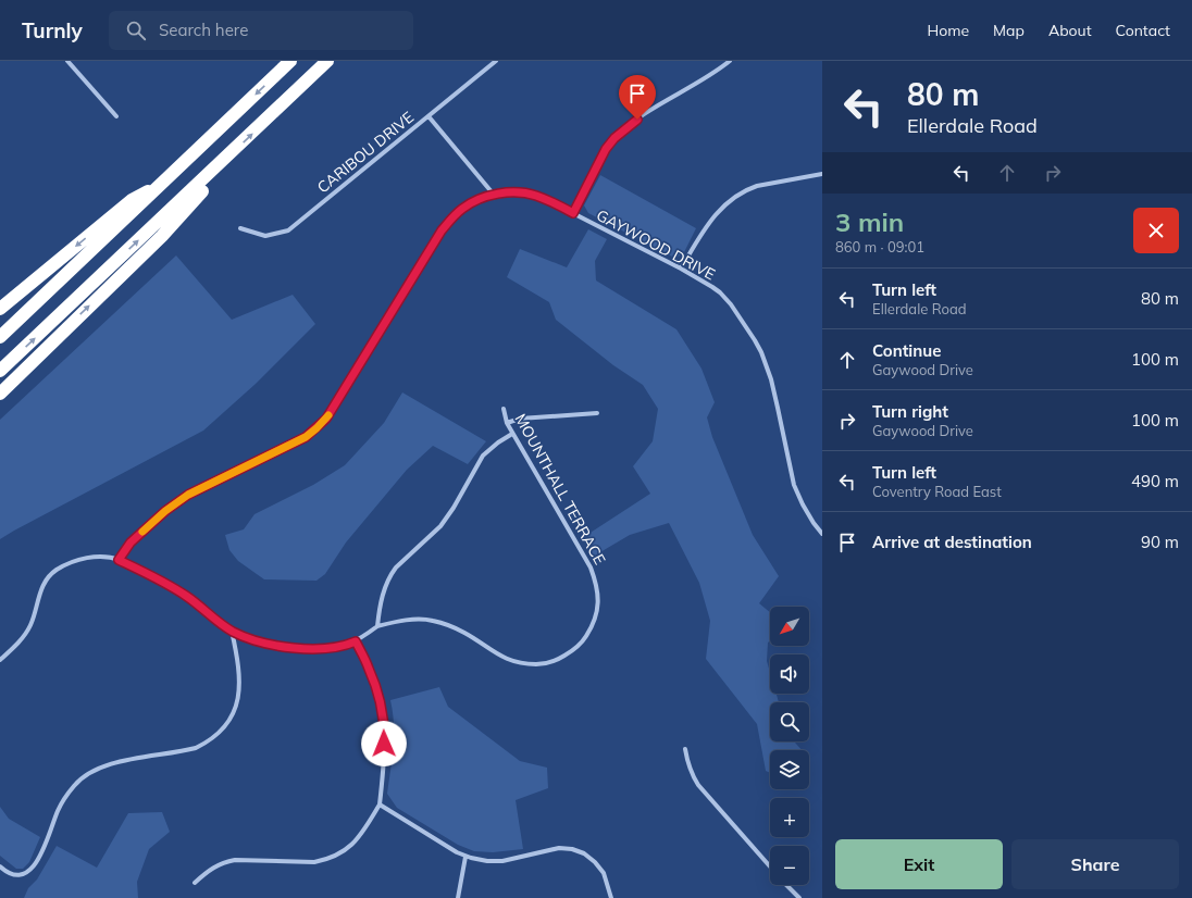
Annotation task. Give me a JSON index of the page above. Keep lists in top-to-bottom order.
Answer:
{
  "streets": {
    "street": ["CARIBOU DRIVE", "GAYWOOD DRIVE", "MOUNTHALL TERRACE"]
  },
  "north": "bottom left",
  "page": {
    "header": "Turnly",
    "search": "Search here",
    "nav": [
      "Home",
      "Map",
      "About",
      "Contact"
    ],
    "turn": ["80 m", "Ellerdale Road"],
    "heading": ["3 min", "860 m · 09:01"],
    "list": [
      {
        "name": "Turn left",
        "note": "Ellerdale Road",
        "value": "80 m"
      },
      {
        "name": "Continue",
        "note": "Gaywood Drive",
        "value": "100 m"
      },
      {
        "name": "Turn right",
        "note": "Gaywood Drive",
        "value": "100 m"
      },
      {
        "name": "Turn left",
        "note": "Coventry Road East",
        "value": "490 m"
      },
      {
        "name": "Arrive at destination",
        "value": "90 m"
      }
    ],
    "map_buttons": ["+", "−"],
    "buttons": ["Exit", "Share"]
  }
}
